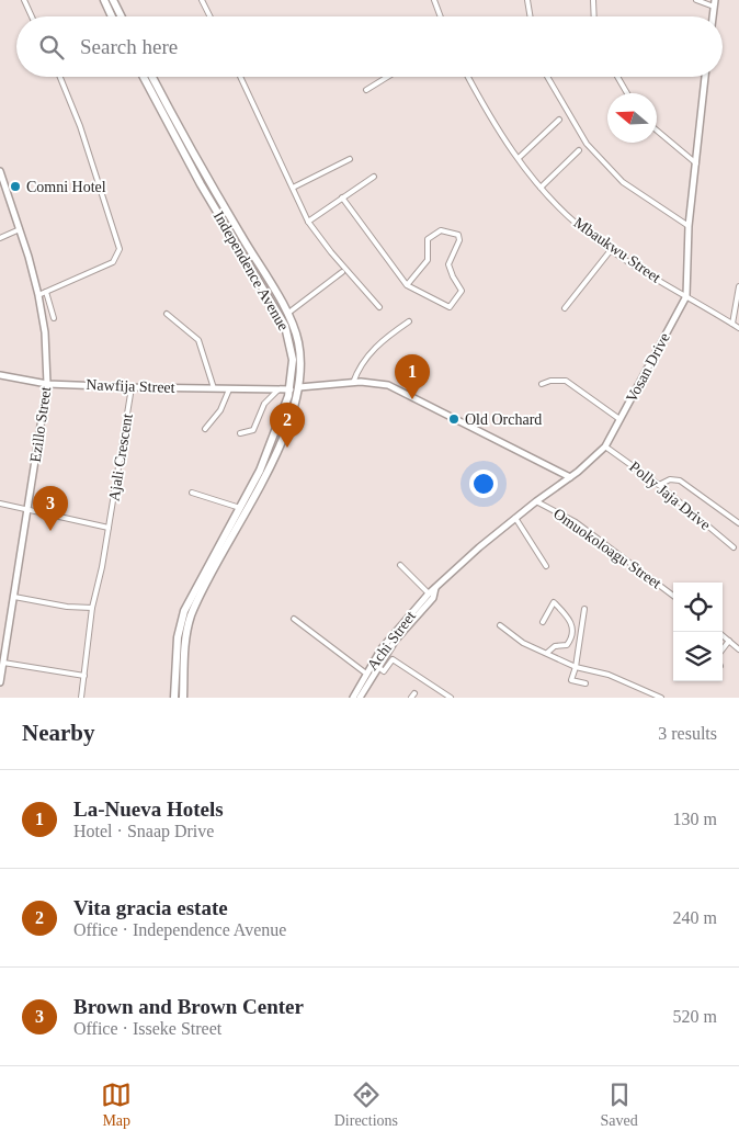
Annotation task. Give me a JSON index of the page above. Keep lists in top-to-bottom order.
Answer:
{
  "streets": {
    "main road": ["Independence Avenue"],
    "street": [
      "Mbaukwu Street",
      "Vosan Drive",
      "Nawfija Street",
      "Ezillo Street",
      "Ajali Crescent",
      "Polly Jaja Drive",
      "Omuokoloagu Street",
      "Achi Street"
    ]
  },
  "crossings": [
    ["Mbaukwu Street", "Vosan Drive"],
    ["Independence Avenue", "Nawfija Street"],
    ["Vosan Drive", "Polly Jaja Drive"],
    ["Vosan Drive", "Omuokoloagu Street"],
    ["Vosan Drive", "Achi Street"],
    ["Nawfija Street", "Ezillo Street"],
    ["Nawfija Street", "Ajali Crescent"]
  ],
  "places": ["Comni Hotel", "Old Orchard"],
  "north": "left",
  "page": {
    "search": "Search here",
    "pins": ["1", "2", "3"],
    "heading": ["Nearby", "3 results"],
    "list": [
      {
        "mark": "1",
        "name": "La-Nueva Hotels",
        "note": "Hotel · Snaap Drive",
        "value": "130 m"
      },
      {
        "mark": "2",
        "name": "Vita gracia estate",
        "note": "Office · Independence Avenue",
        "value": "240 m"
      },
      {
        "mark": "3",
        "name": "Brown and Brown Center",
        "note": "Office · Isseke Street",
        "value": "520 m"
      }
    ],
    "nav": ["Map", "Directions", "Saved"]
  }
}
